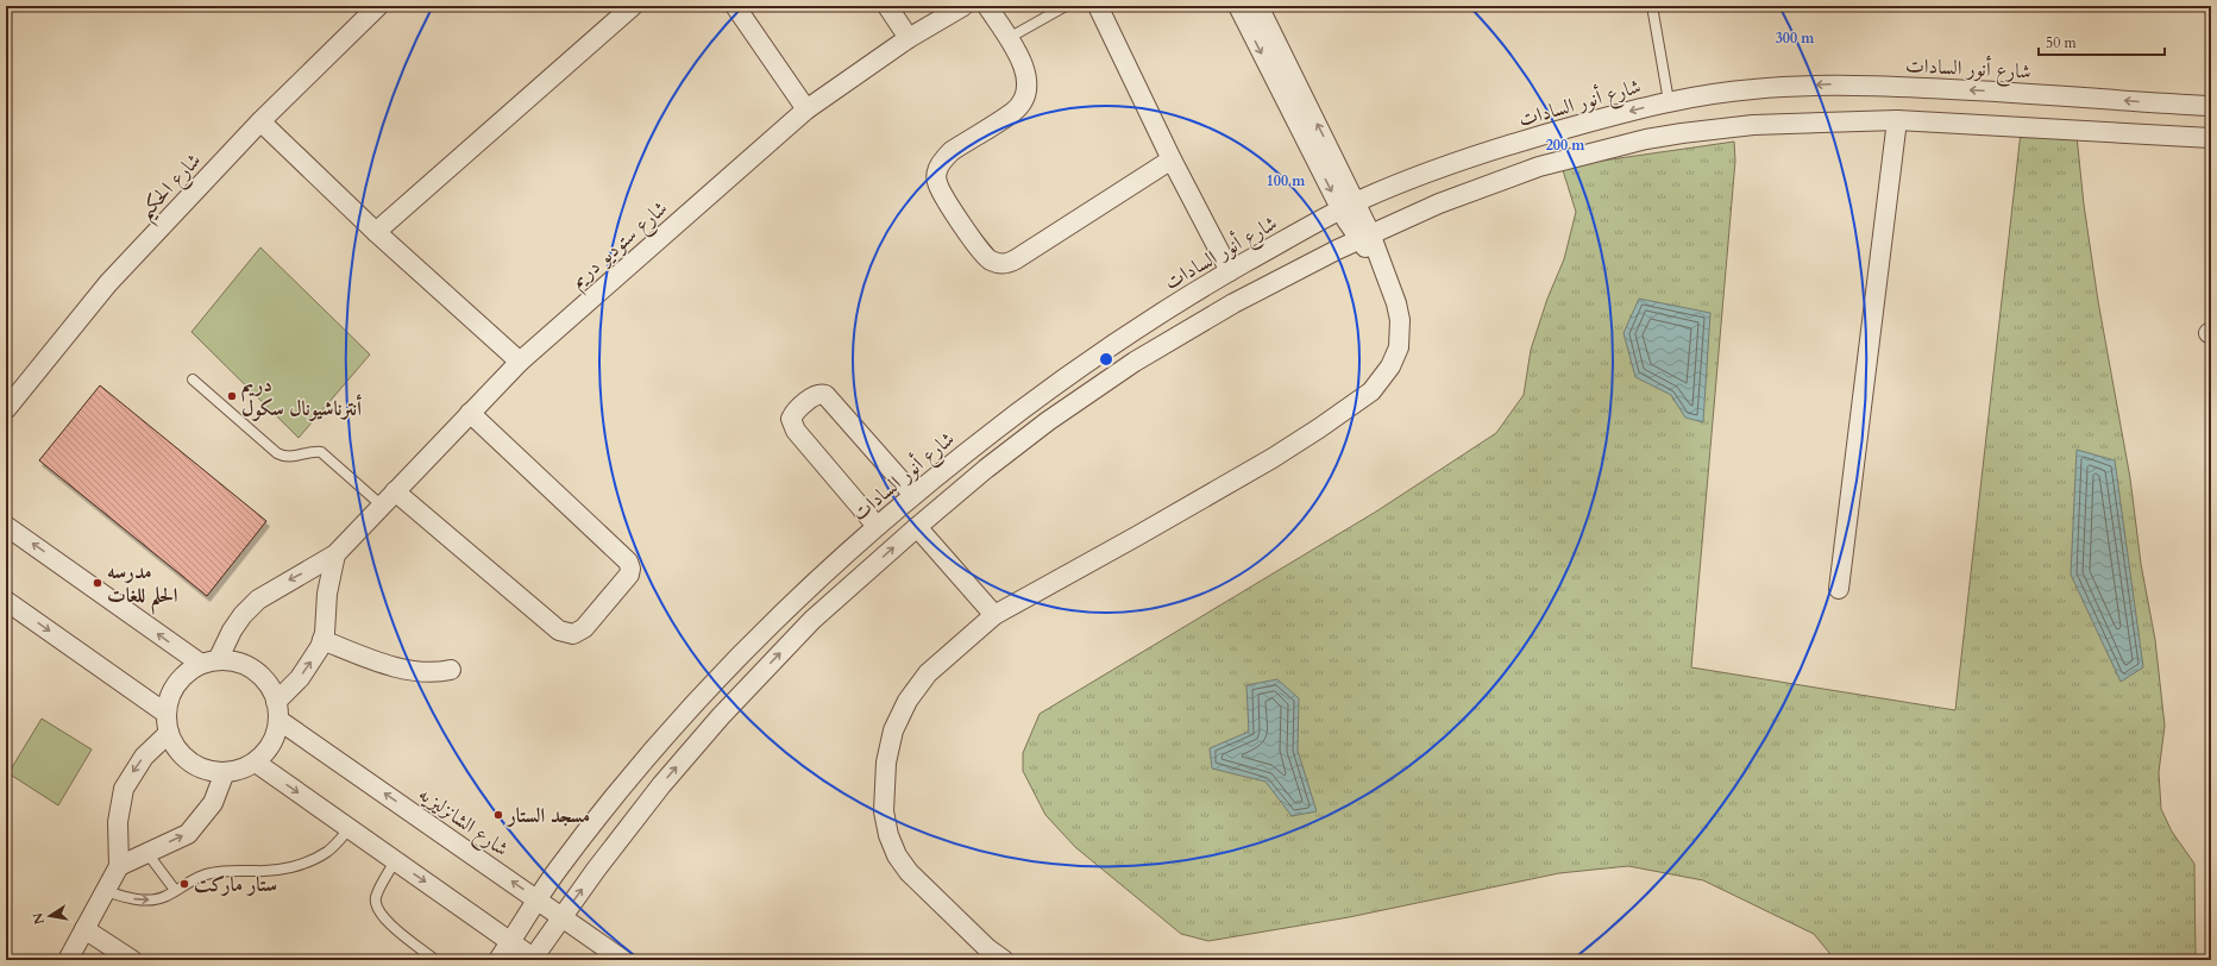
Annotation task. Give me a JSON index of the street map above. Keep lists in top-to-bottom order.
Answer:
{
  "streets": {
    "street": [
      "شارع أنور السادات",
      "شارع الحكيم",
      "شارع ستوديو دريم",
      "شارع الشانزليزيه"
    ]
  },
  "crossings": [
    ["شارع أنور السادات", "شارع الشانزليزيه"],
    ["شارع ستوديو دريم", "شارع الشانزليزيه"]
  ],
  "places": [
    "دريم أنترناشيونال سكول",
    "مدرسه الحلم للغات",
    "مسجد الستار",
    "ستار ماركت"
  ],
  "scale_bar": "50 m",
  "north": "left",
  "rings": ["300 m", "200 m", "100 m"]
}
